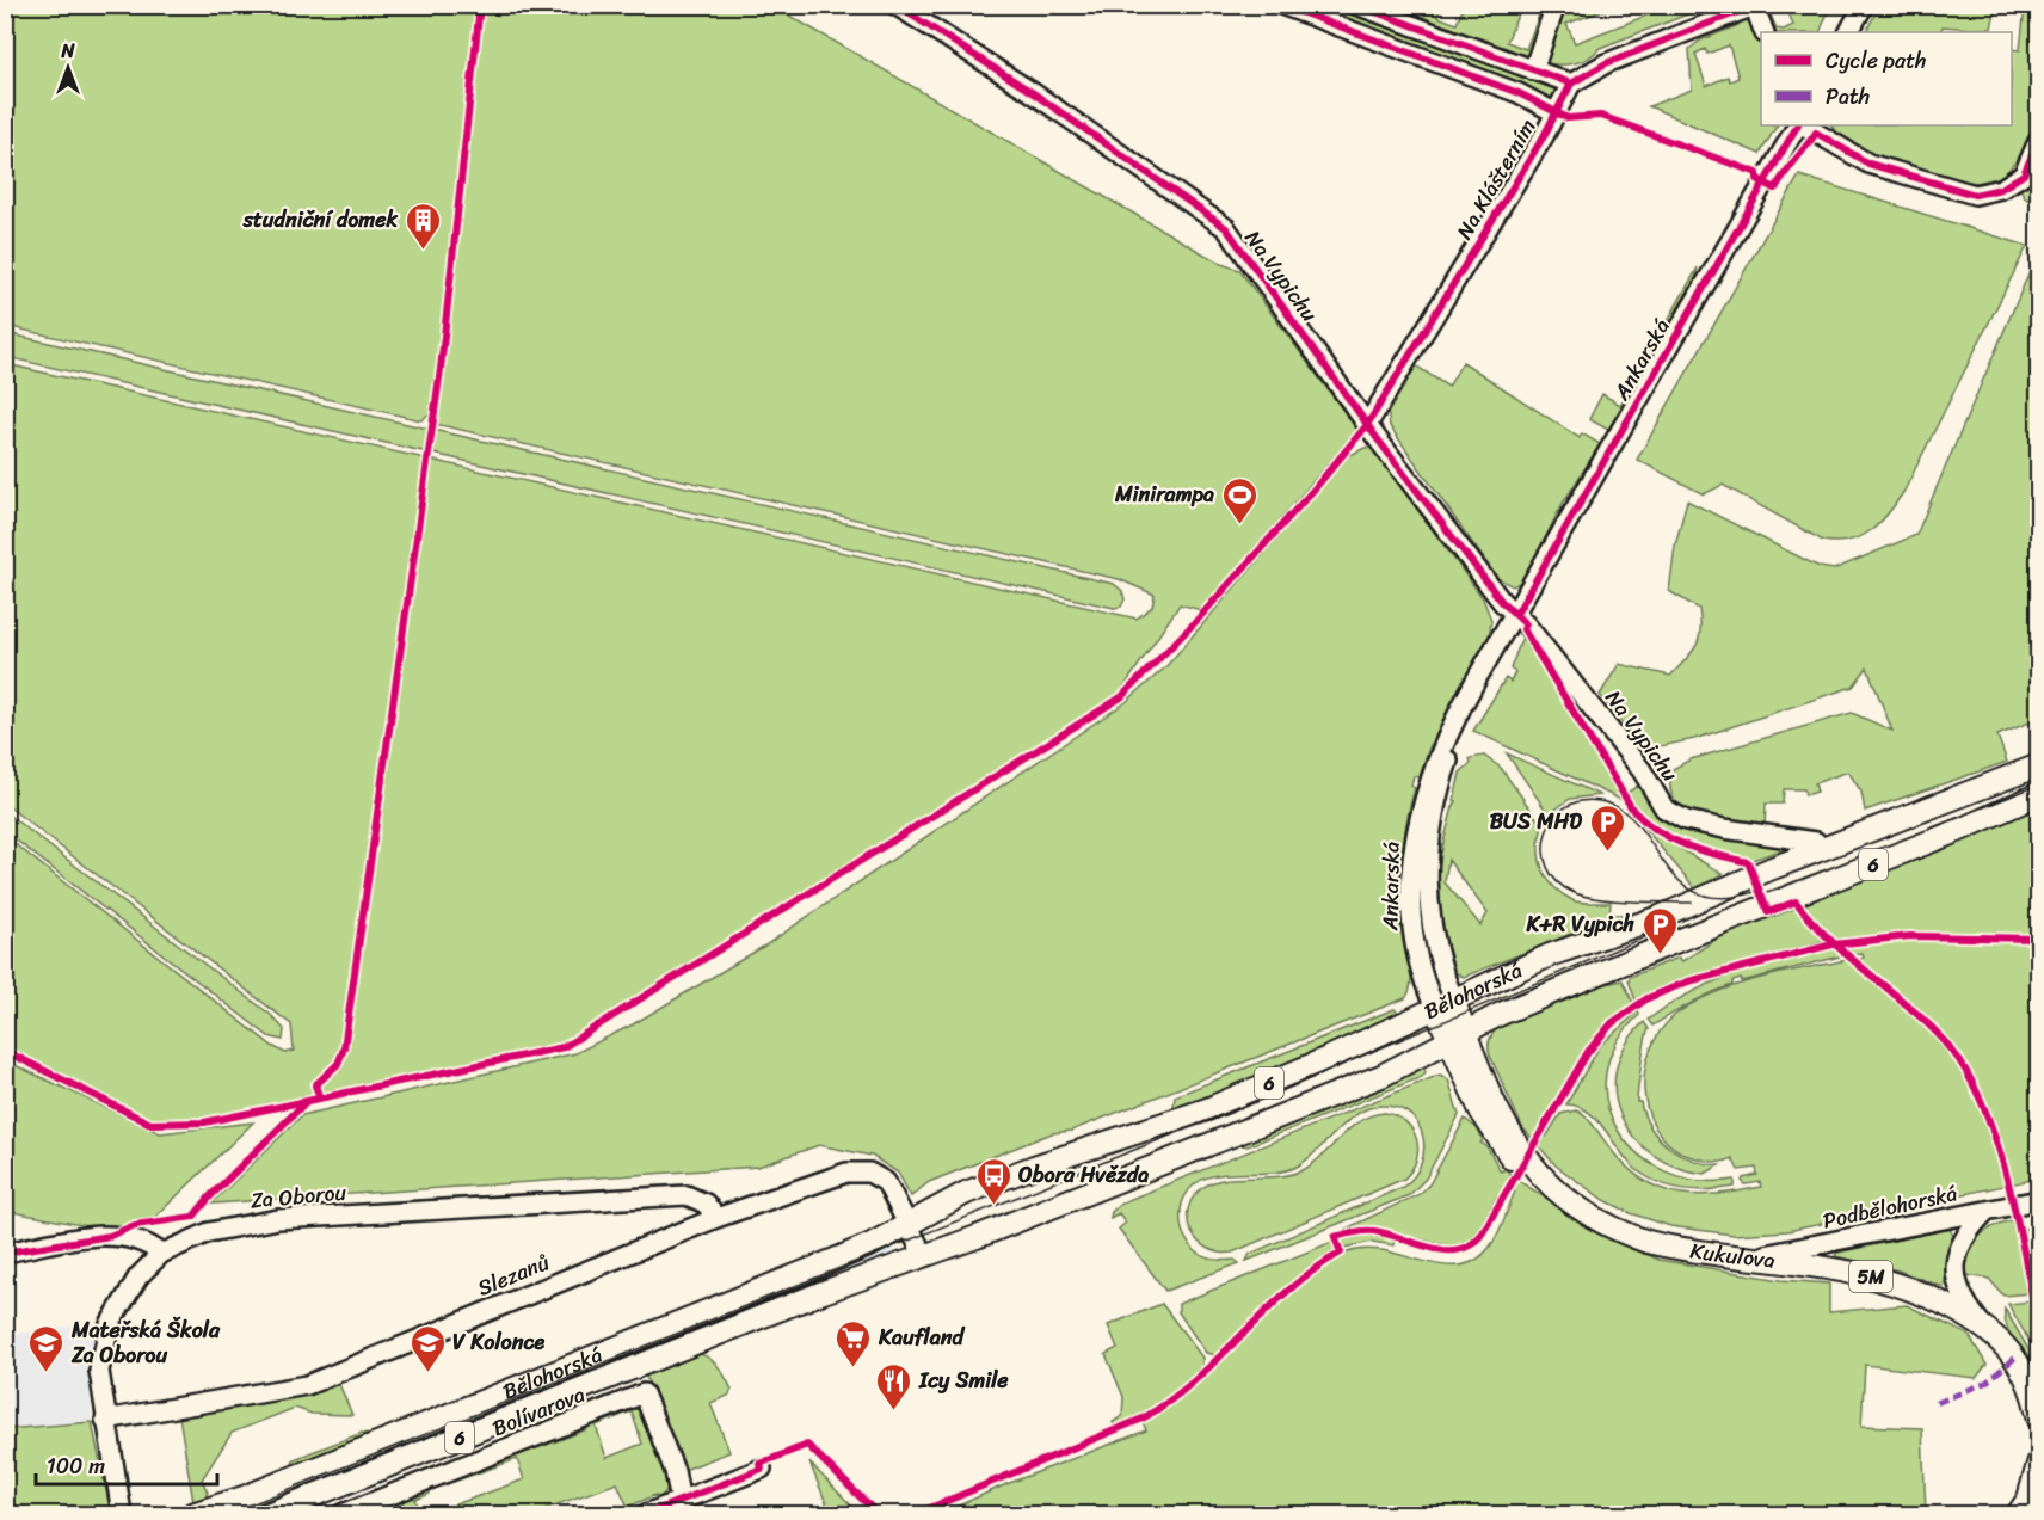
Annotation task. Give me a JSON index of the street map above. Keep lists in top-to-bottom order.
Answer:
{
  "streets": {
    "main road": [
      "6",
      "Bělohorská",
      "Kukulova",
      "5M"
    ],
    "street": [
      "Na Klášterním",
      "Na Vypichu",
      "Ankarská",
      "Za Oborou",
      "Podbělohorská",
      "Slezanů",
      "Bolívarova"
    ]
  },
  "crossings": [
    ["Na Klášterním", "Na Vypichu"],
    ["Na Vypichu", "Ankarská"],
    ["Na Vypichu", "Bělohorská"],
    ["Ankarská", "Bělohorská"],
    ["Ankarská", "5M"],
    ["Bělohorská", "Kukulova"],
    ["Bělohorská", "Slezanů"],
    ["Bělohorská", "5M"],
    ["Za Oborou", "Slezanů"],
    ["Podbělohorská", "Kukulova"],
    ["Kukulova", "5M"]
  ],
  "places": {
    "building": ["studniční domek"],
    "sports": ["Minirampa"],
    "parking": ["BUS MHD", "K+R Vypich"],
    "bus stop": ["Obora Hvězda"],
    "supermarket": ["Kaufland"],
    "school or university": ["Mateřská Škola Za Oborou", "V Kolonce"],
    "restaurant": ["Icy Smile"]
  },
  "legend": ["Cycle path", "Path"],
  "scale_bar": "100 m",
  "north": "top"
}
